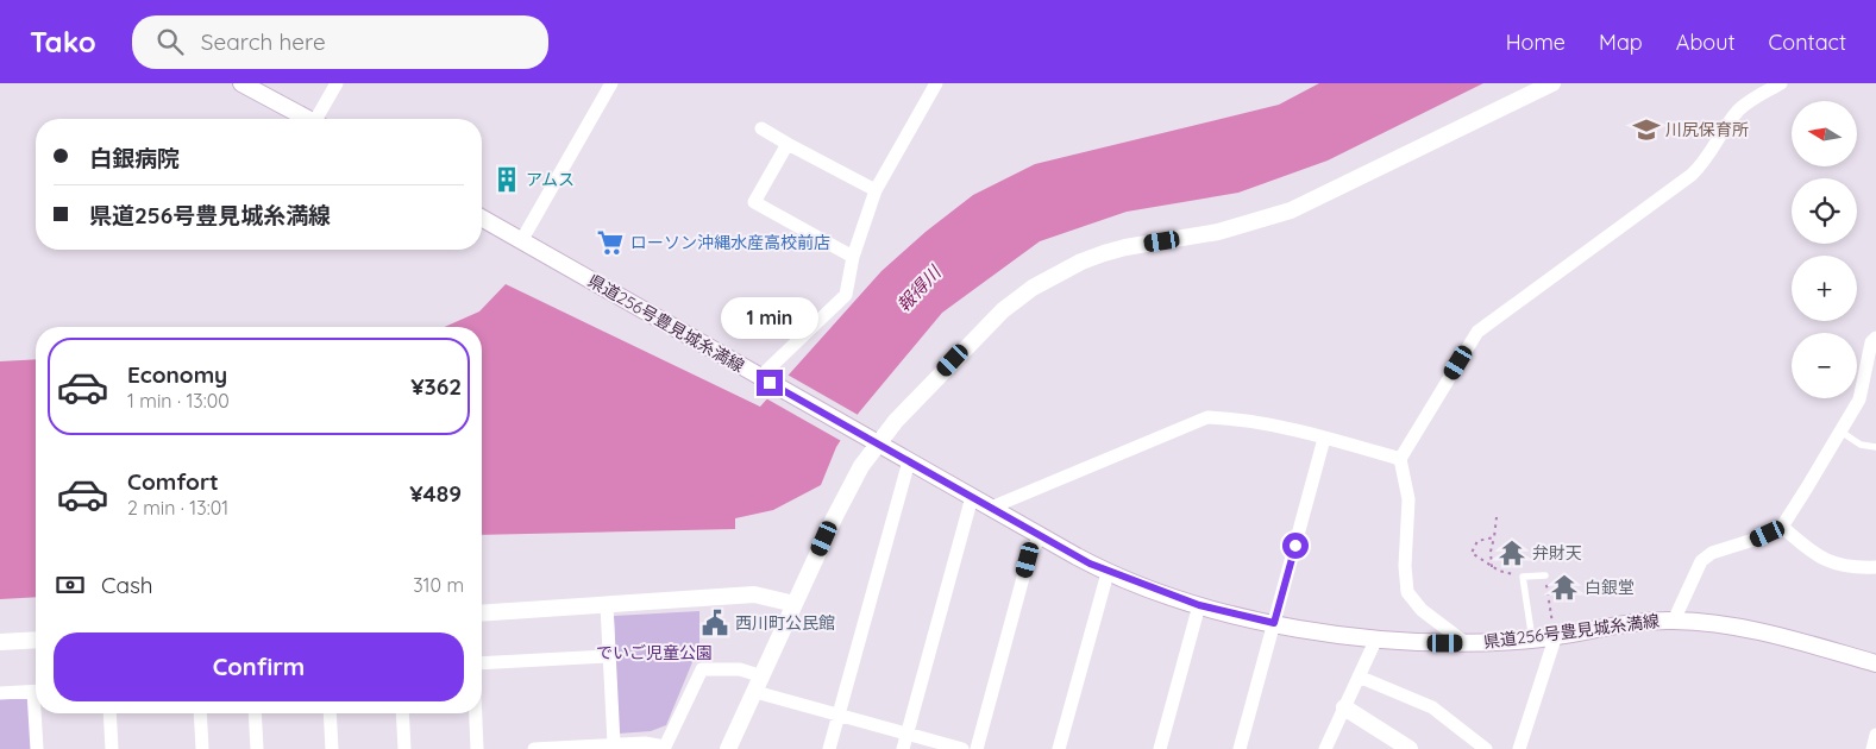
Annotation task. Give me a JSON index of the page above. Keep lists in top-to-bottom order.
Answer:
{
  "streets": {
    "main road": ["県道256号豊見城糸満線"]
  },
  "water": ["報得川"],
  "parks": ["でいご児童公園"],
  "places": {
    "school or university": ["川尻保育所"],
    "building": ["アムス"],
    "supermarket": ["ローソン沖縄水産高校前店"],
    "temple": ["弁財天", "白銀堂"],
    "public building": ["西川町公民館"]
  },
  "north": "left",
  "page": {
    "header": "Tako",
    "search": "Search here",
    "nav": [
      "Home",
      "Map",
      "About",
      "Contact"
    ],
    "map_buttons": ["+", "−"],
    "banner": ["白銀病院", "県道256号豊見城糸満線"],
    "bubble": "1 min",
    "list": [
      {
        "name": "Economy",
        "note": "1 min · 13:00",
        "value": "¥362"
      },
      {
        "name": "Comfort",
        "note": "2 min · 13:01",
        "value": "¥489"
      }
    ],
    "pay": ["Cash", "310 m"],
    "buttons": "Confirm"
  }
}
